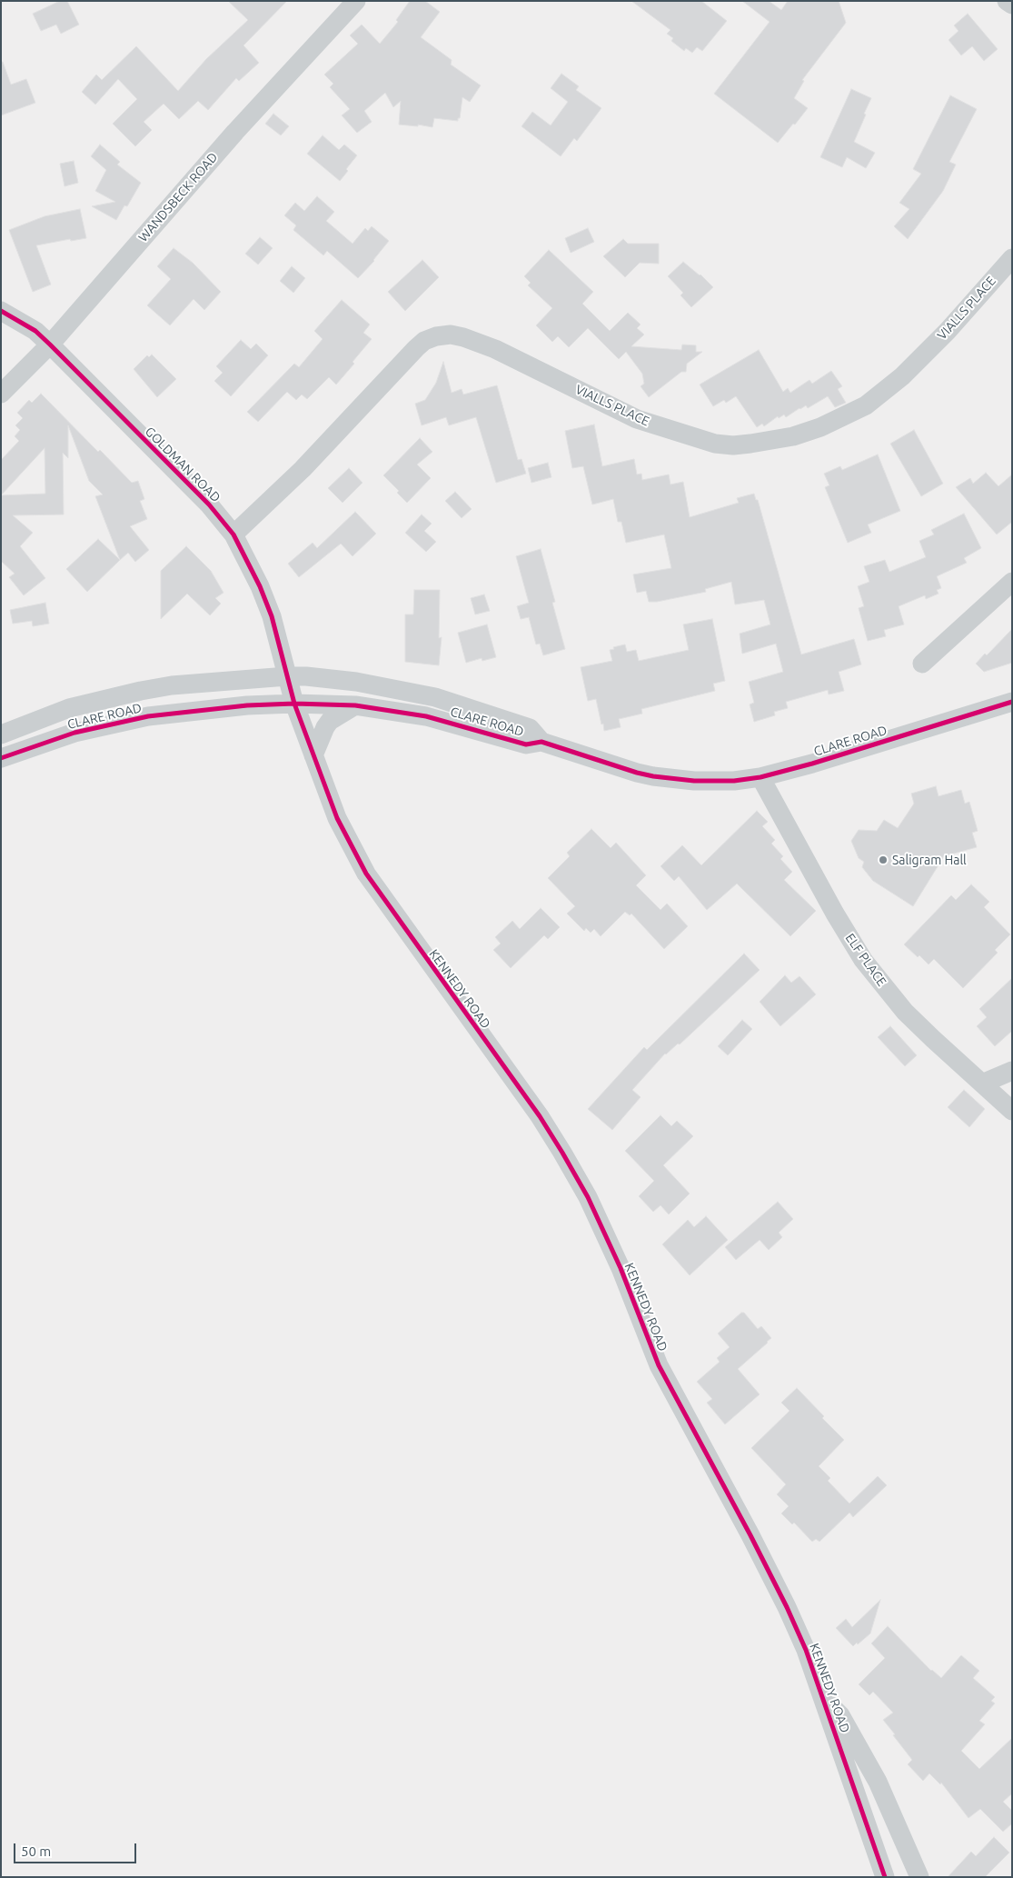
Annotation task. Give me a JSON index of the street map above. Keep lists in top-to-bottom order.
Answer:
{
  "streets": {
    "street": [
      "WANDSBECK ROAD",
      "VIALLS PLACE",
      "GOLDMAN ROAD",
      "CLARE ROAD",
      "ELF PLACE",
      "KENNEDY ROAD"
    ]
  },
  "crossings": [
    ["WANDSBECK ROAD", "GOLDMAN ROAD"],
    ["VIALLS PLACE", "GOLDMAN ROAD"],
    ["GOLDMAN ROAD", "CLARE ROAD"],
    ["GOLDMAN ROAD", "KENNEDY ROAD"],
    ["CLARE ROAD", "ELF PLACE"],
    ["CLARE ROAD", "KENNEDY ROAD"]
  ],
  "places": ["Saligram Hall"],
  "scale_bar": "50 m"
}
